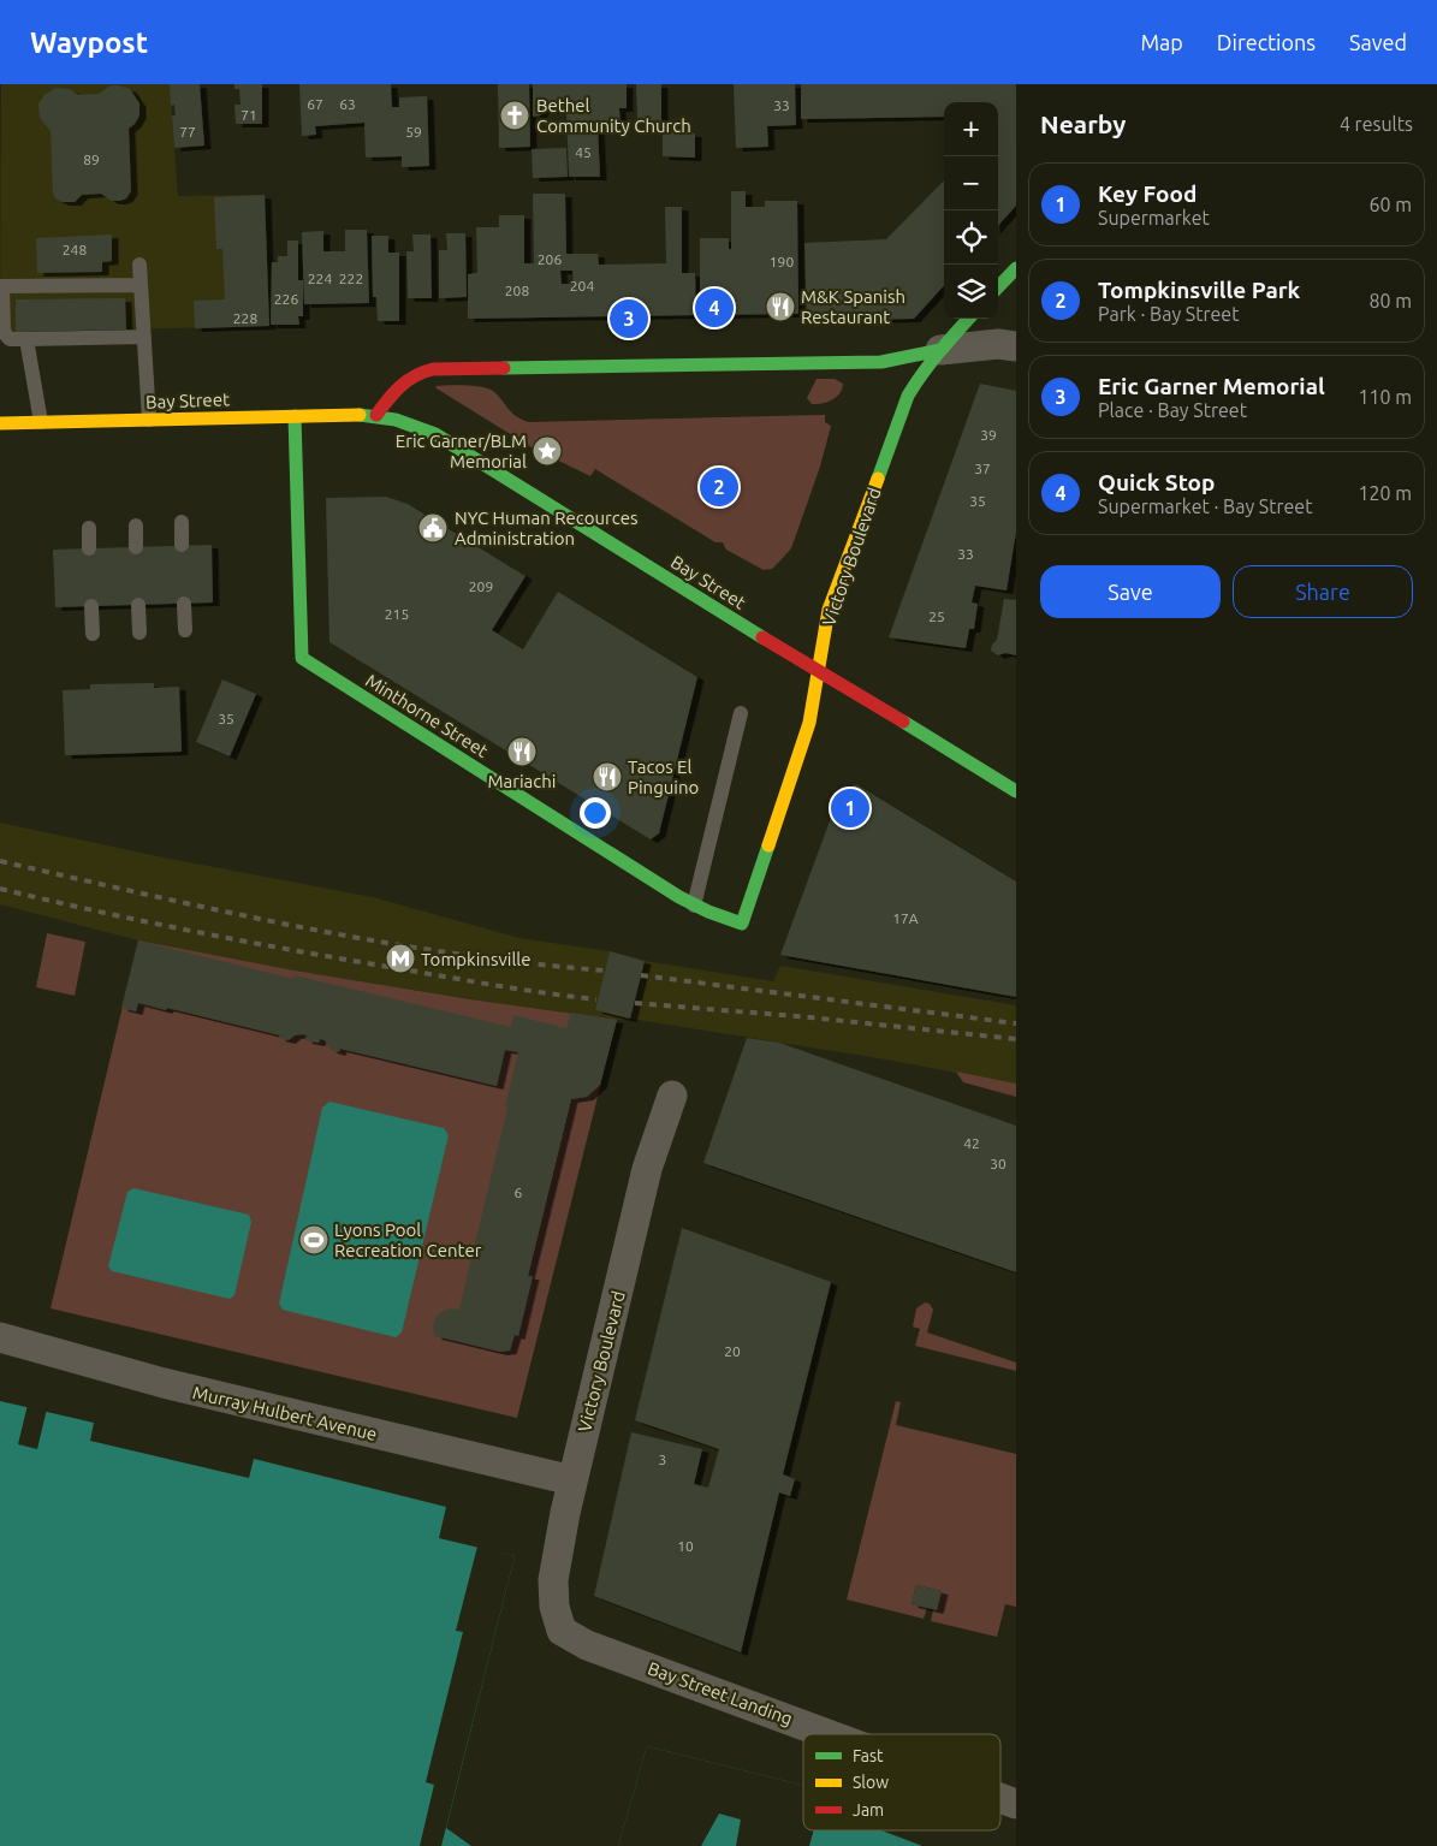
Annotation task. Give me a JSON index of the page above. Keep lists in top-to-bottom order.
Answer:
{
  "streets": {
    "main road": ["Bay Street", "Victory Boulevard", "Minthorne Street"],
    "street": ["Murray Hulbert Avenue", "Bay Street Landing"]
  },
  "crossings": [
    ["Bay Street", "Victory Boulevard"],
    ["Bay Street", "Minthorne Street"],
    ["Victory Boulevard", "Minthorne Street"],
    ["Victory Boulevard", "Murray Hulbert Avenue"],
    ["Victory Boulevard", "Bay Street Landing"]
  ],
  "places": {
    "church": ["Bethel Community Church"],
    "restaurant": ["M&K Spanish Restaurant", "Mariachi", "Tacos El Pinguino"],
    "place": ["Eric Garner/BLM Memorial"],
    "public building": ["NYC Human Recources Administration"],
    "metro station": ["Tompkinsville"],
    "sports": ["Lyons Pool Recreation Center"]
  },
  "house_numbers": [
    "67",
    "63",
    "33",
    "71",
    "77",
    "59",
    "45",
    "89",
    "248",
    "206",
    "190",
    "224",
    "222",
    "204",
    "208",
    "226",
    "228",
    "39",
    "37",
    "35",
    "33",
    "209",
    "215",
    "25",
    "35",
    "17A",
    "42",
    "30",
    "6",
    "20",
    "3",
    "10"
  ],
  "legend": ["Fast", "Slow", "Jam"],
  "page": {
    "header": "Waypost",
    "nav": ["Map", "Directions", "Saved"],
    "heading": ["Nearby", "4 results"],
    "map_buttons": ["+", "−"],
    "list": [
      {
        "mark": "1",
        "name": "Key Food",
        "note": "Supermarket",
        "value": "60 m"
      },
      {
        "mark": "2",
        "name": "Tompkinsville Park",
        "note": "Park · Bay Street",
        "value": "80 m"
      },
      {
        "mark": "3",
        "name": "Eric Garner Memorial",
        "note": "Place · Bay Street",
        "value": "110 m"
      },
      {
        "mark": "4",
        "name": "Quick Stop",
        "note": "Supermarket · Bay Street",
        "value": "120 m"
      }
    ],
    "pins": [
      "4",
      "3",
      "2",
      "1"
    ],
    "buttons": ["Save", "Share"]
  }
}
